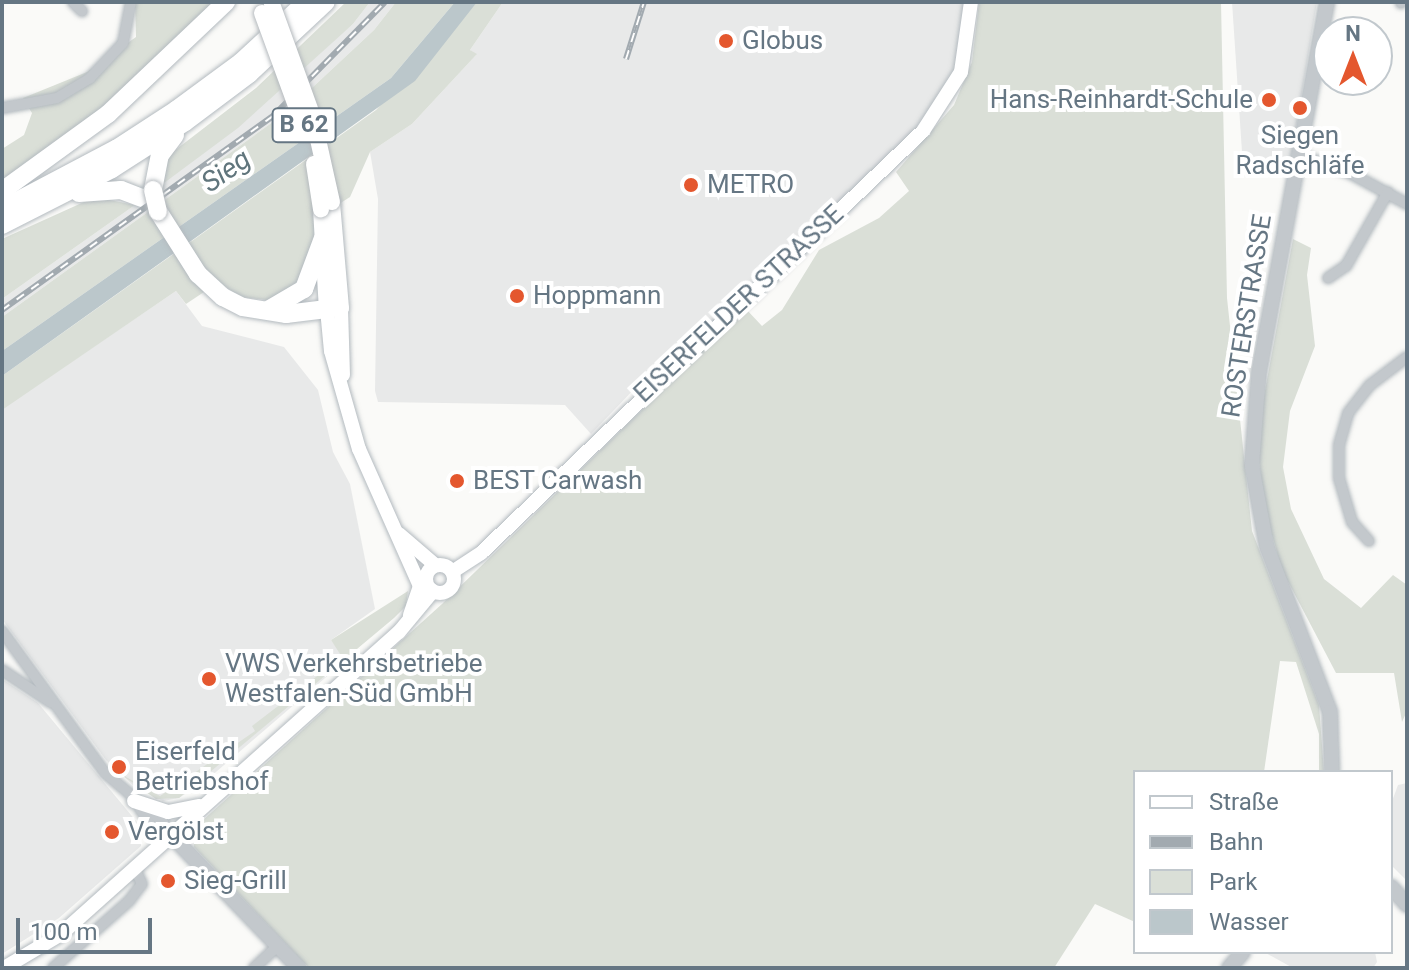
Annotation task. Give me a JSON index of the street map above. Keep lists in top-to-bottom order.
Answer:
{
  "streets": {
    "highway": ["B 62"],
    "main road": ["EISERFELDER STRASSE"],
    "street": ["ROSTERSTRASSE"]
  },
  "water": ["Sieg"],
  "places": [
    "Globus",
    "Hans-Reinhardt-Schule",
    "Siegen Radschläfe",
    "METRO",
    "Hoppmann",
    "BEST Carwash",
    "VWS Verkehrsbetriebe Westfalen-Süd GmbH",
    "Eiserfeld Betriebshof",
    "Vergölst",
    "Sieg-Grill"
  ],
  "legend": [
    "Straße",
    "Bahn",
    "Park",
    "Wasser"
  ],
  "scale_bar": "100 m",
  "north": "top"
}
